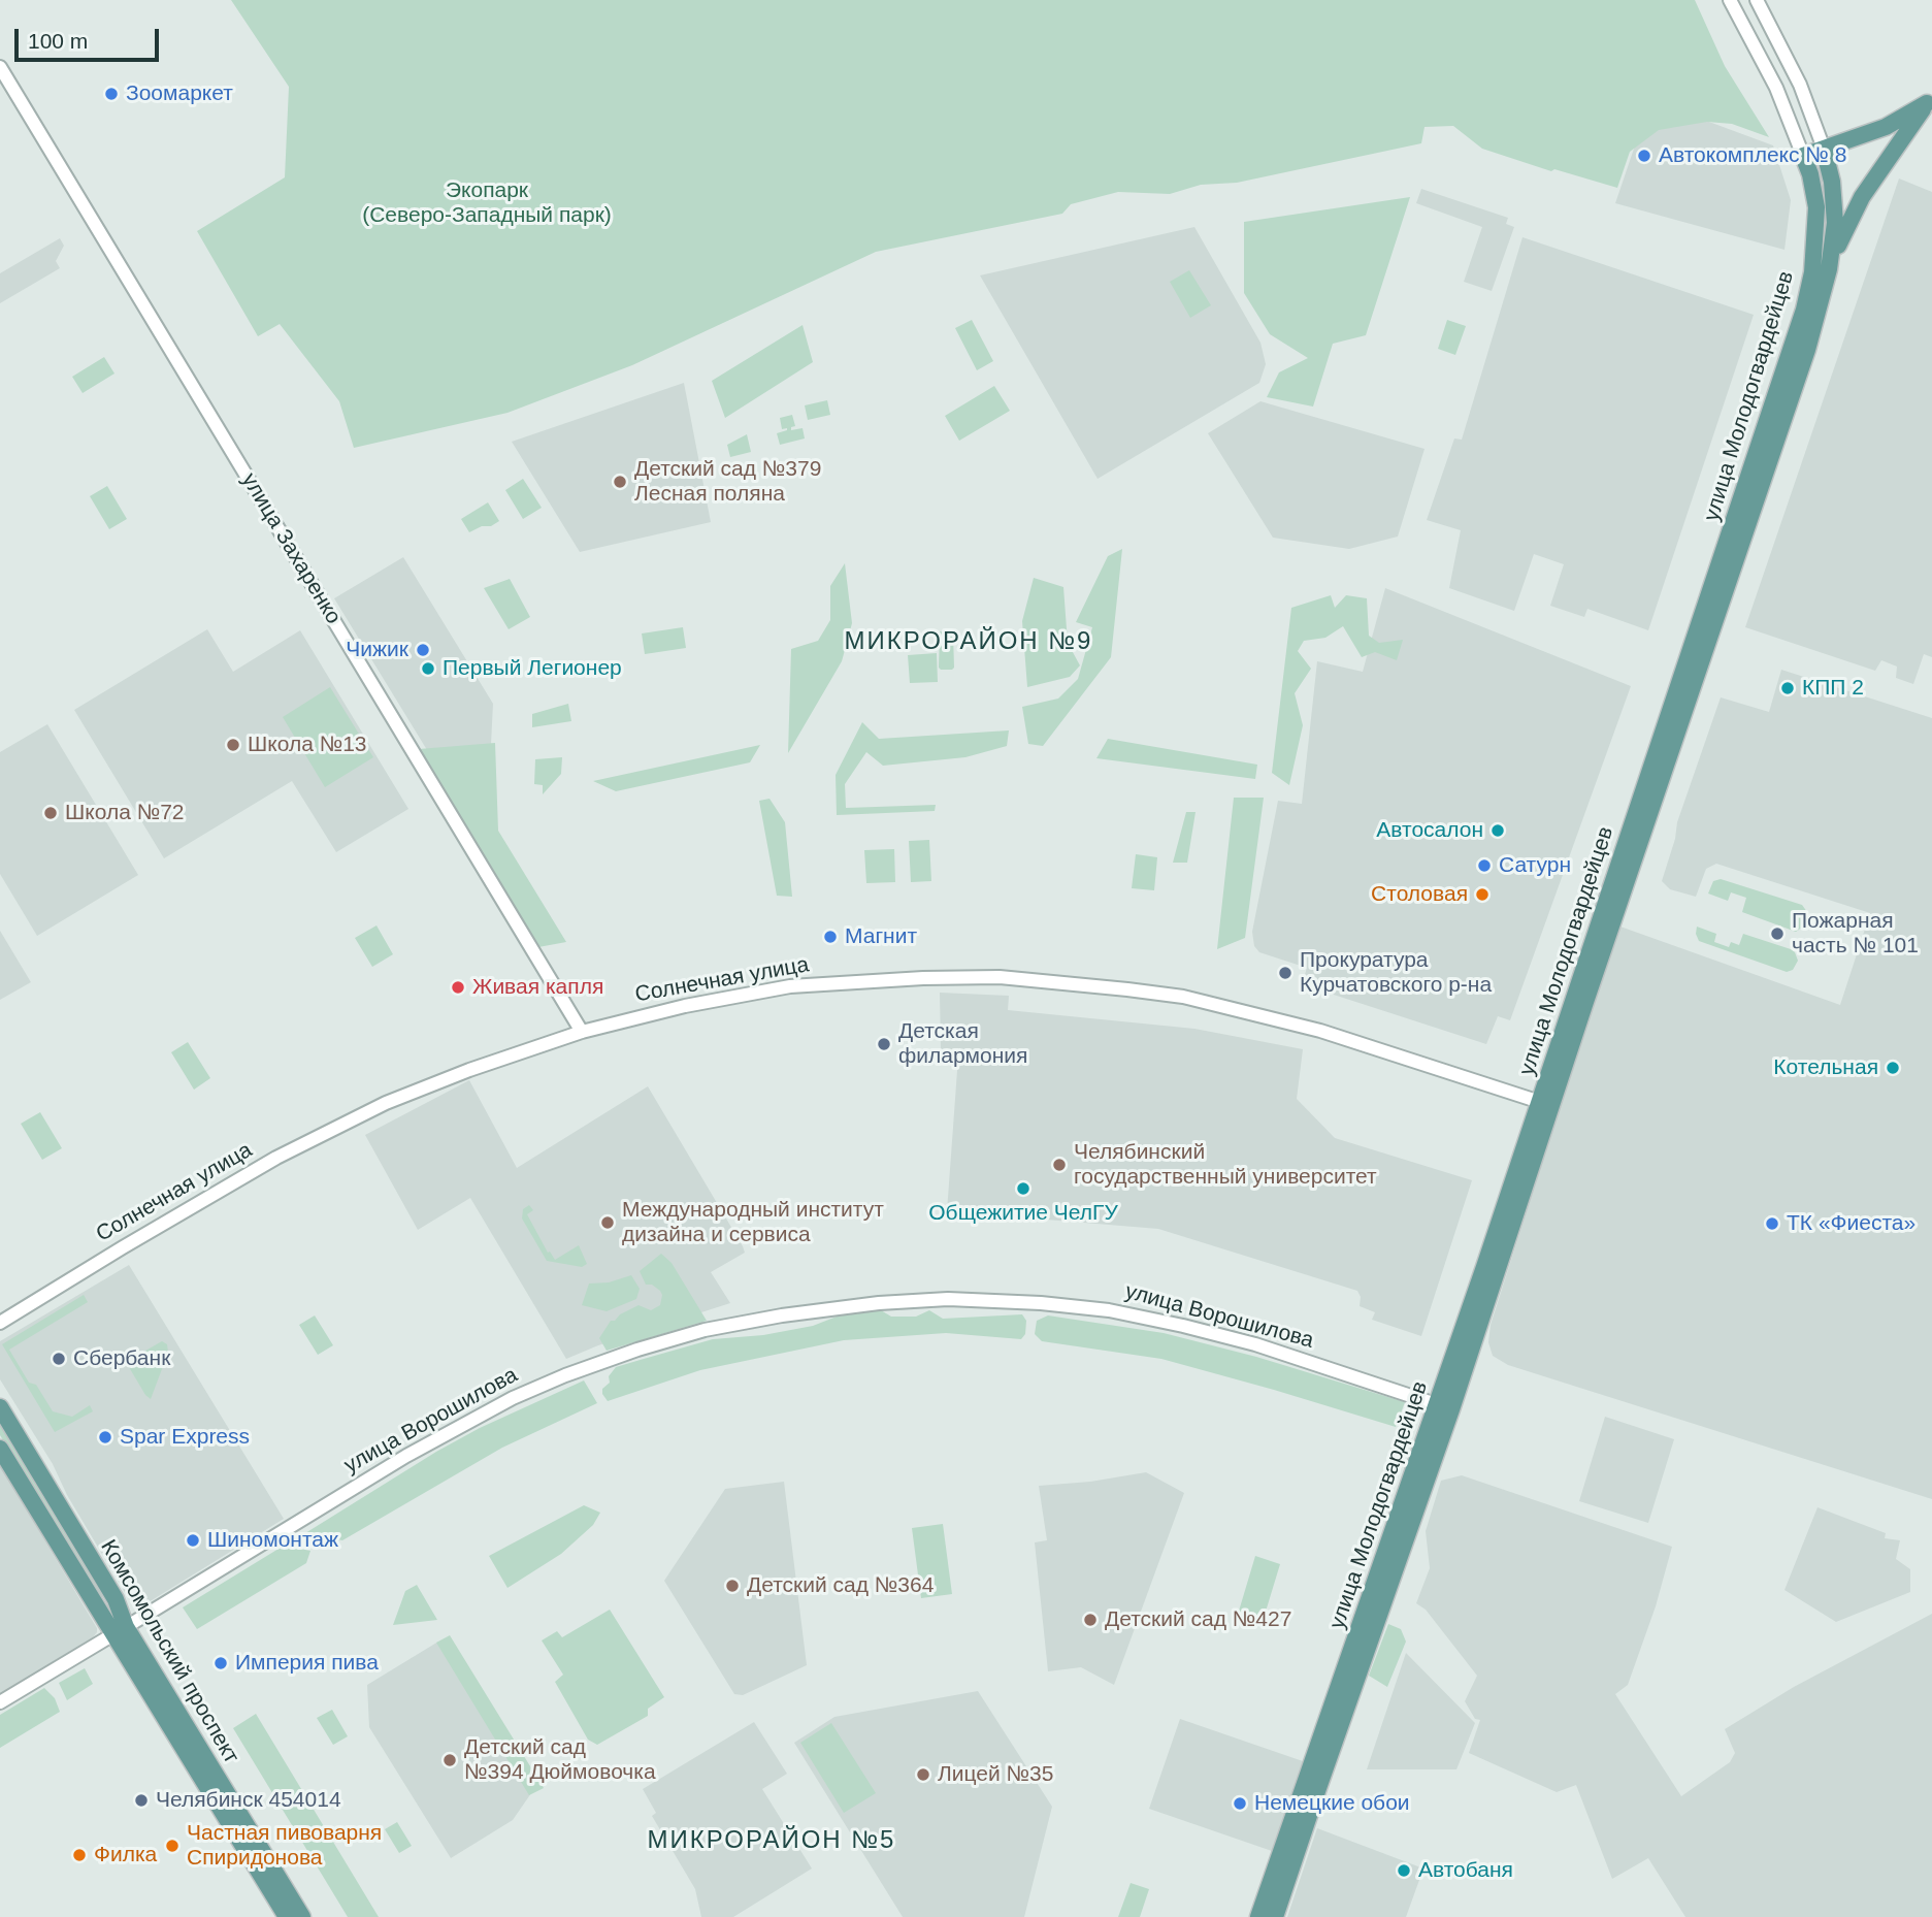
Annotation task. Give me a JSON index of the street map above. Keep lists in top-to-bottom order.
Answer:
{
  "streets": {
    "main road": ["улица Молодогвардейцев", "Комсомольский проспект"],
    "street": ["улица Захаренко", "Солнечная улица", "улица Ворошилова"]
  },
  "crossings": [
    ["улица Молодогвардейцев", "Солнечная улица"],
    ["улица Молодогвардейцев", "улица Ворошилова"],
    ["улица Захаренко", "Солнечная улица"],
    ["улица Ворошилова", "Комсомольский проспект"]
  ],
  "districts": ["МИКРОРАЙОН №9", "МИКРОРАЙОН №5"],
  "parks": ["Экопарк (Северо-Западный парк)"],
  "places": [
    "Зоомаркет",
    "Автокомплекс № 8",
    "Детский сад №379 Лесная поляна",
    "Чижик",
    "Первый Легионер",
    "КПП 2",
    "Школа №13",
    "Школа №72",
    "Автосалон",
    "Сатурн",
    "Столовая",
    "Пожарная часть № 101",
    "Магнит",
    "Прокуратура Курчатовского р-на",
    "Живая капля",
    "Детская филармония",
    "Котельная",
    "Челябинский государственный университет",
    "Общежитие ЧелГУ",
    "Международный институт дизайна и сервиса",
    "ТК «Фиеста»",
    "Сбербанк",
    "Spar Express",
    "Шиномонтаж",
    "Детский сад №364",
    "Детский сад №427",
    "Империя пива",
    "Детский сад №394 Дюймовочка",
    "Лицей №35",
    "Челябинск 454014",
    "Немецкие обои",
    "Частная пивоварня Спиридонова",
    "Филка",
    "Автобаня"
  ],
  "scale_bar": "100 m"
}
